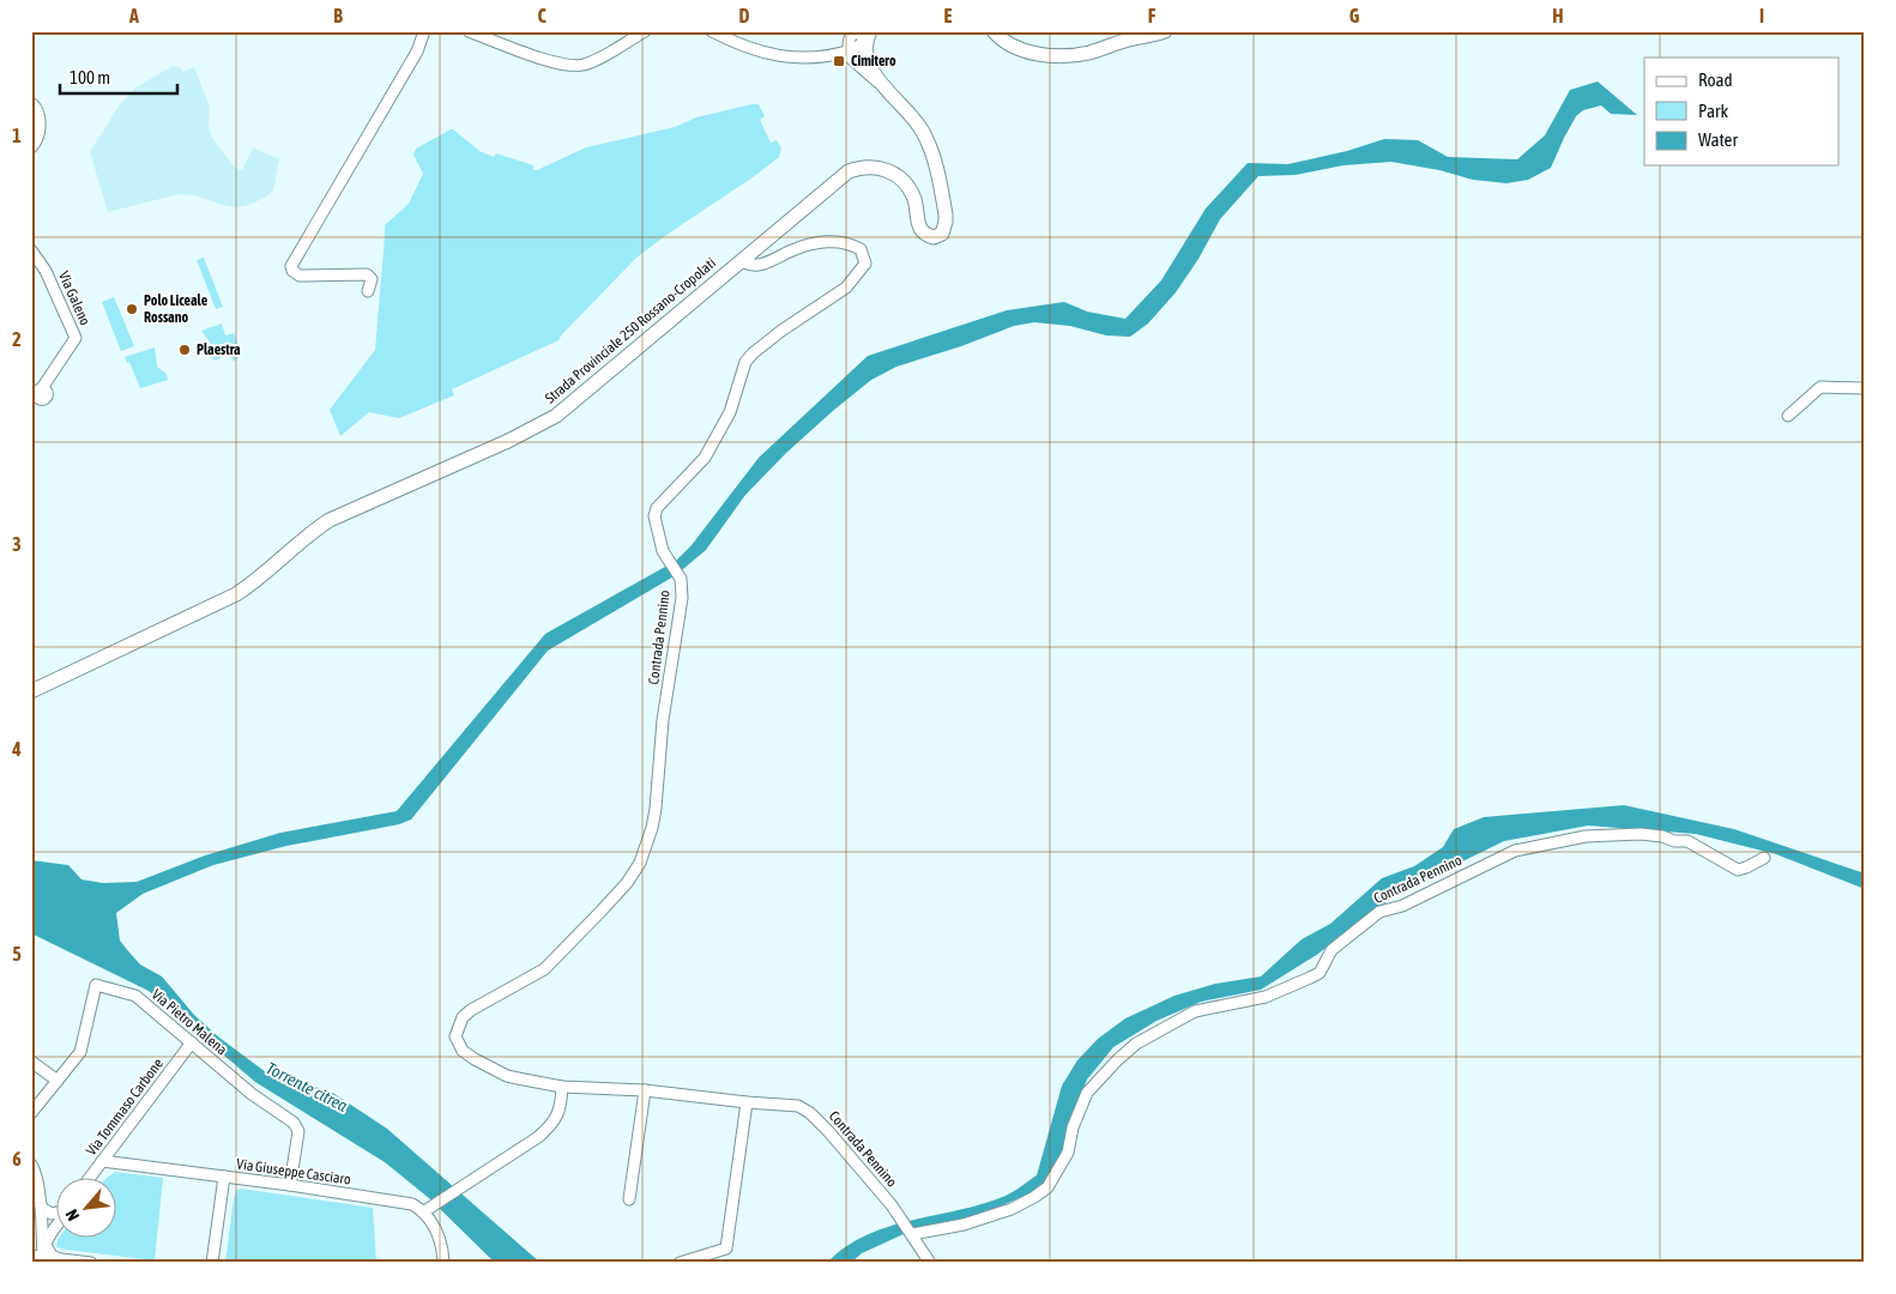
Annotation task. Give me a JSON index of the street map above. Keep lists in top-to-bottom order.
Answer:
{
  "streets": {
    "main road": ["Strada Provinciale 250 Rossano-Cropolati"],
    "street": [
      "Via Galeno",
      "Contrada Pennino",
      "Via Pietro Malena",
      "Via Tommaso Carbone",
      "Via Giuseppe Casciaro"
    ]
  },
  "crossings": [
    ["Via Pietro Malena", "Via Tommaso Carbone"],
    ["Via Pietro Malena", "Via Giuseppe Casciaro"],
    ["Via Tommaso Carbone", "Via Giuseppe Casciaro"]
  ],
  "water": ["Torrente citrea"],
  "places": {
    "transit": ["Cimitero"],
    "other": ["Polo Liceale Rossano", "Plaestra"]
  },
  "legend": ["Road", "Park", "Water"],
  "scale_bar": "100 m",
  "north": "bottom left",
  "grid": {
    "columns": [
      "A",
      "B",
      "C",
      "D",
      "E",
      "F",
      "G",
      "H",
      "I"
    ],
    "rows": [
      "1",
      "2",
      "3",
      "4",
      "5",
      "6"
    ]
  }
}
